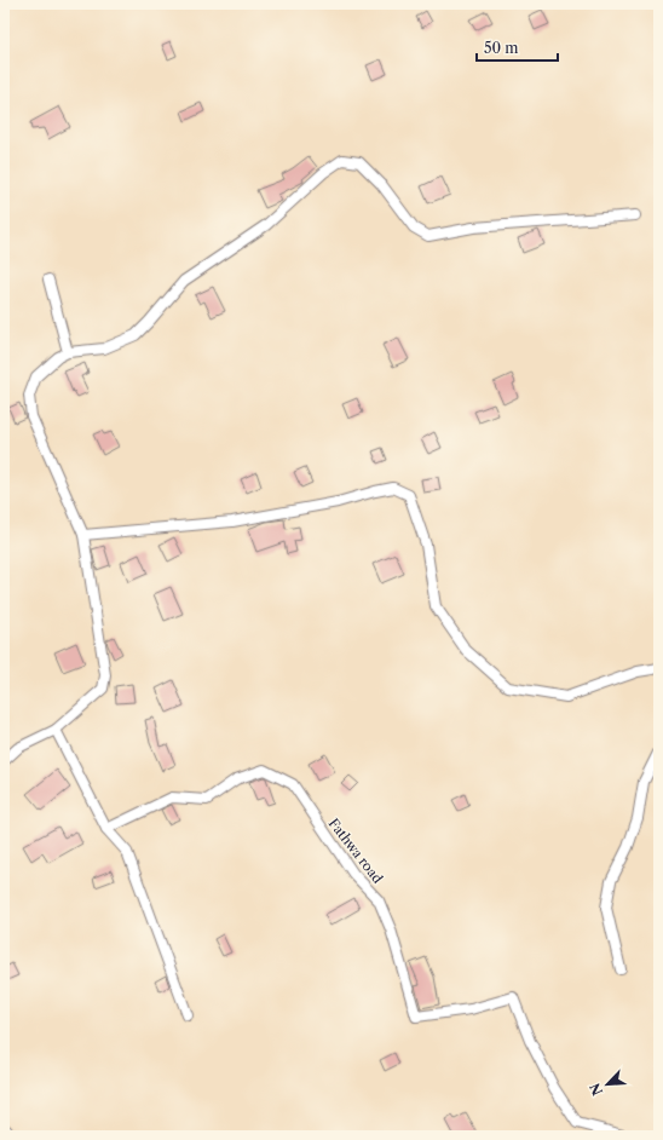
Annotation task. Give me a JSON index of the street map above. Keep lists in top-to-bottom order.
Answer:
{
  "streets": {
    "street": ["Fathwa road"]
  },
  "scale_bar": "50 m",
  "north": "bottom left"
}
